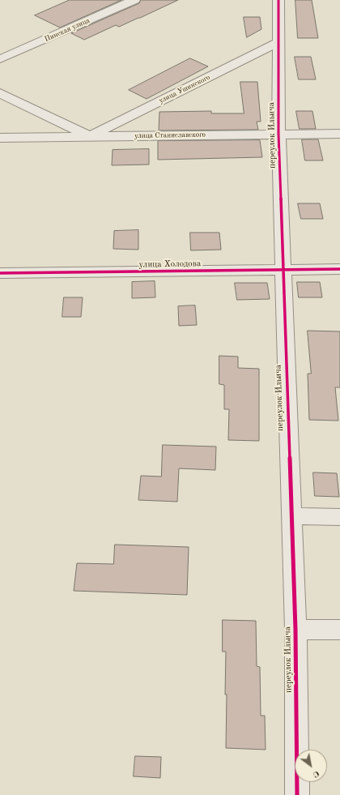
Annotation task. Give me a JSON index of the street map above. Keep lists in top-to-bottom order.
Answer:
{
  "streets": {
    "street": [
      "Пинская улица",
      "улица Ушинского",
      "улица Станиславского",
      "переулок Ильича",
      "улица Холодова"
    ]
  },
  "crossings": [
    ["улица Ушинского", "улица Станиславского"],
    ["улица Ушинского", "переулок Ильича"],
    ["улица Станиславского", "переулок Ильича"],
    ["переулок Ильича", "улица Холодова"]
  ],
  "north": "bottom right"
}
